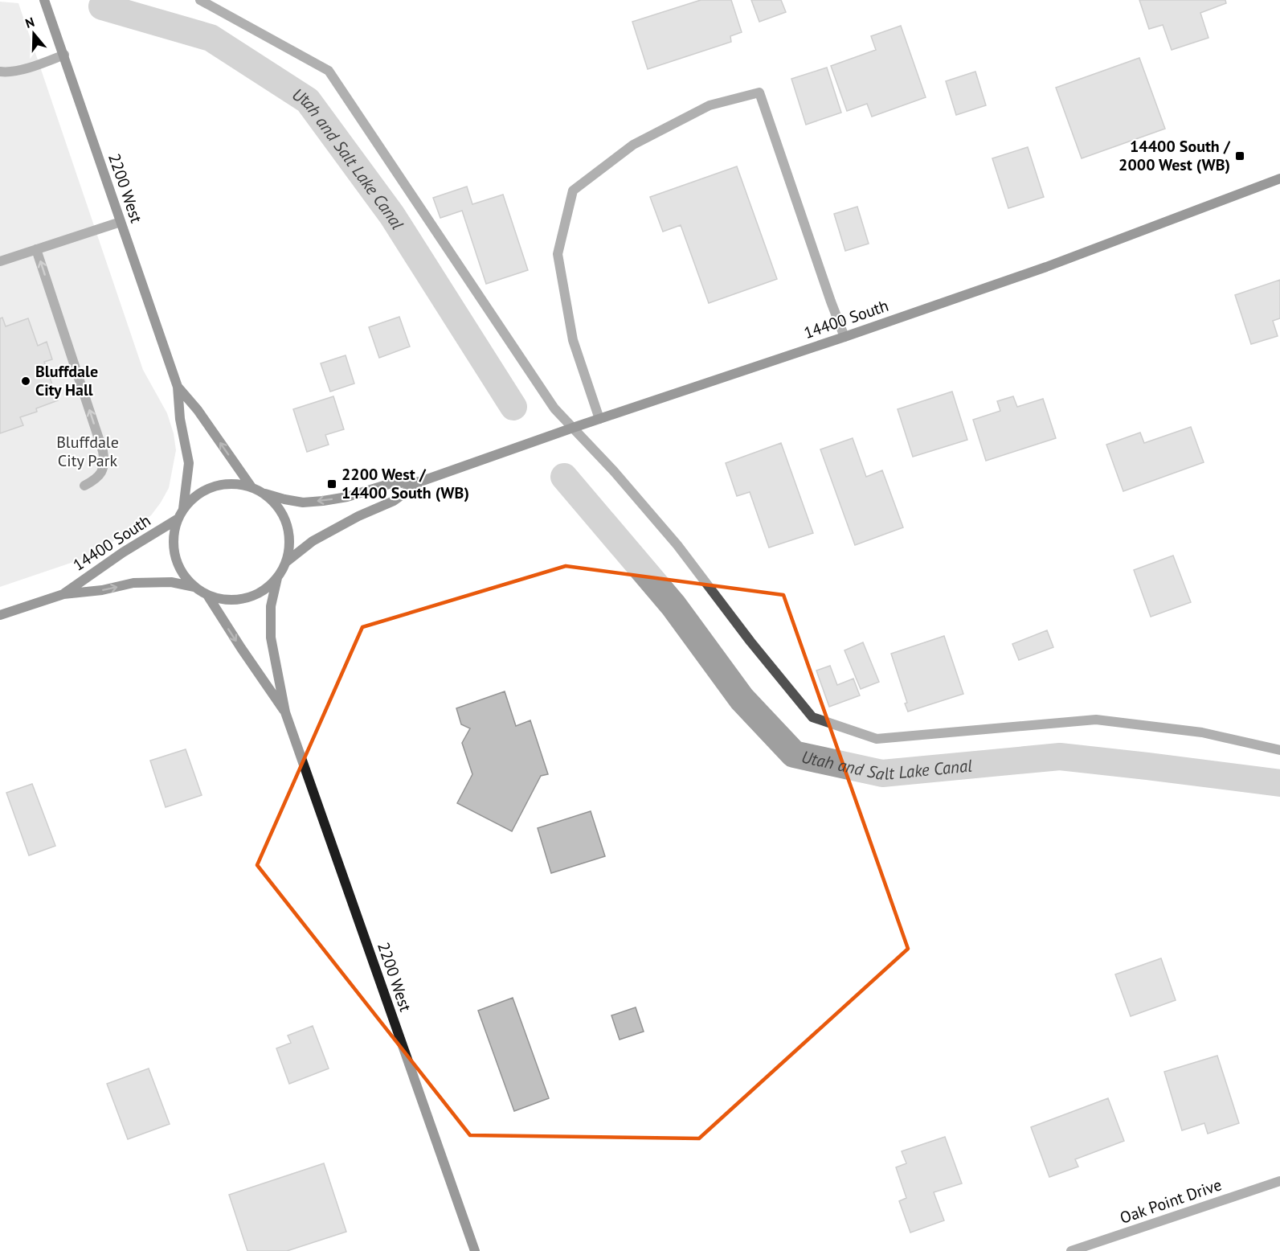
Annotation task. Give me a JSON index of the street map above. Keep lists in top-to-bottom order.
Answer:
{
  "streets": {
    "main road": ["2200 West", "14400 South"],
    "street": ["Oak Point Drive"]
  },
  "crossings": [
    ["2200 West", "14400 South"]
  ],
  "water": ["Utah and Salt Lake Canal"],
  "parks": ["Bluffdale City Park"],
  "places": {
    "transit": ["14400 South / 2000 West (WB)", "2200 West / 14400 South (WB)"],
    "other": ["Bluffdale City Hall"]
  },
  "north": "top"
}
